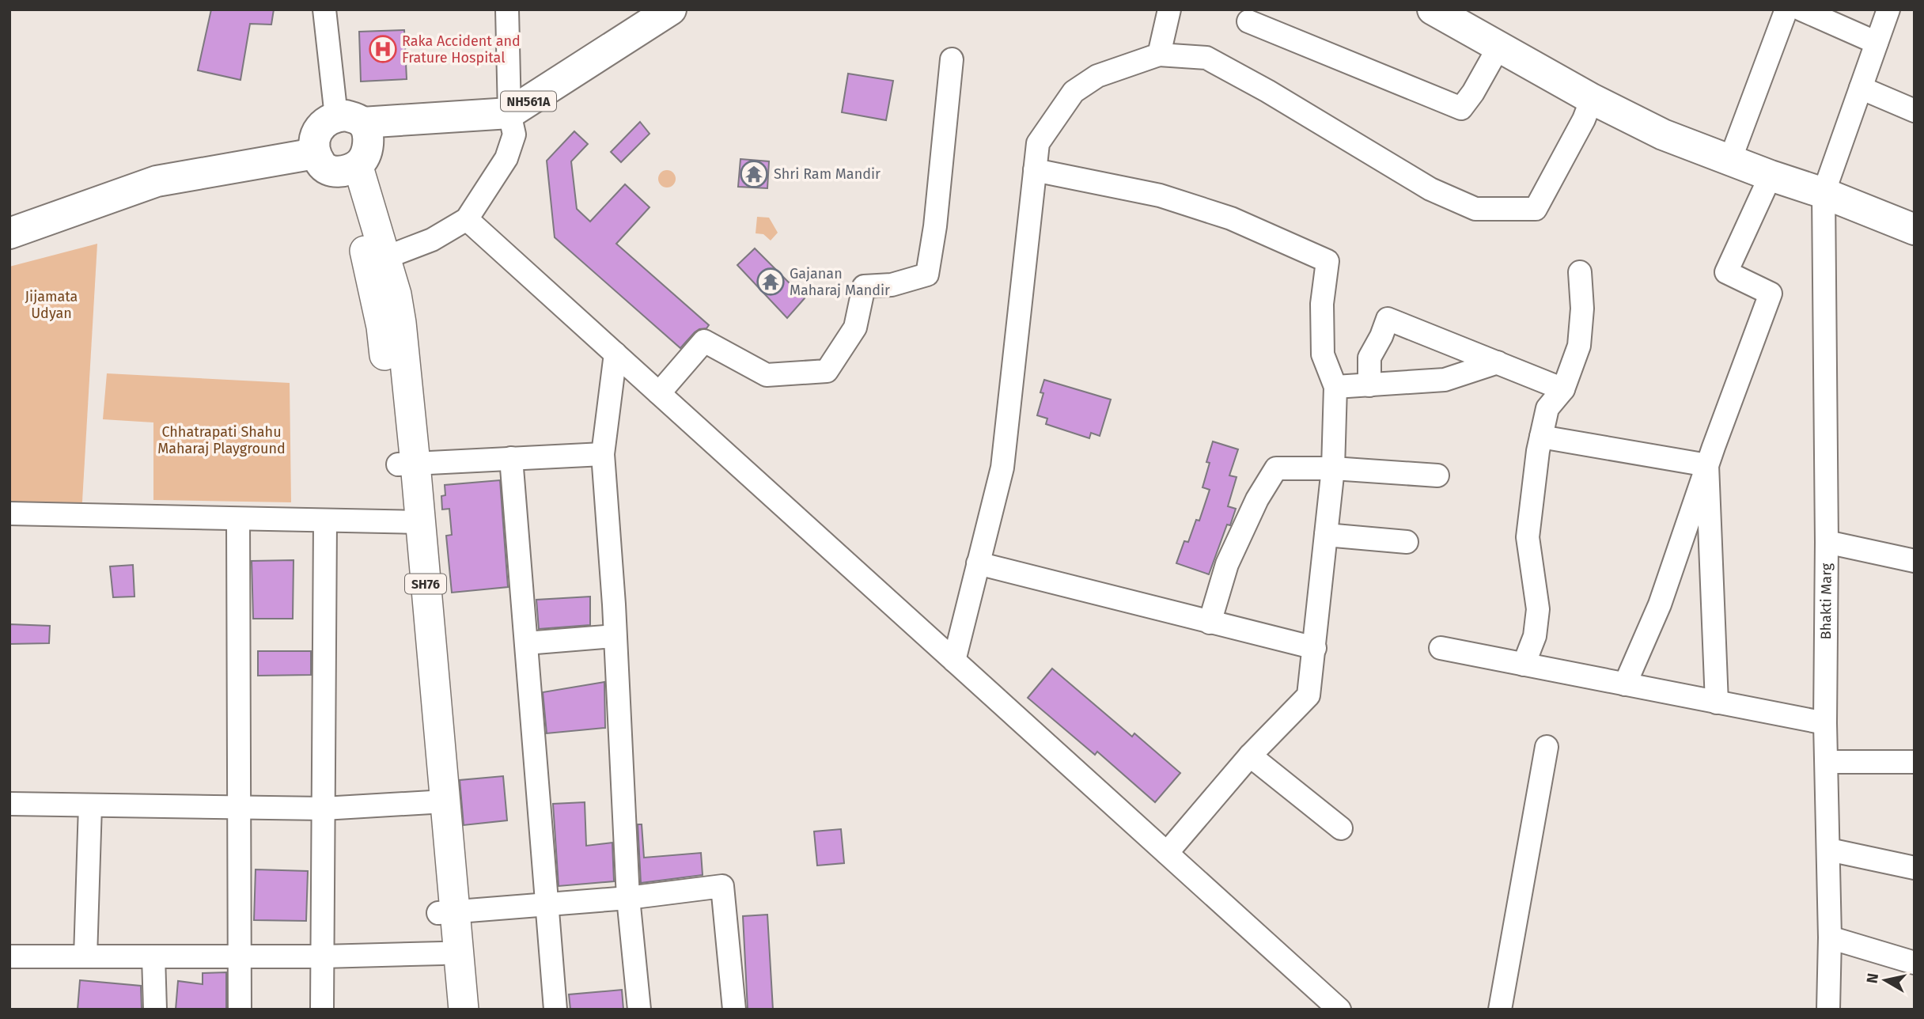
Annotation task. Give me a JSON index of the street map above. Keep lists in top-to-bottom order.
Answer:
{
  "streets": {
    "highway": ["NH561A"],
    "main road": ["SH76"],
    "street": ["Bhakti Marg"]
  },
  "crossings": [
    ["NH561A", "SH76"]
  ],
  "parks": ["Jijamata Udyan", "Chhatrapati Shahu Maharaj Playground"],
  "places": {
    "hospital": ["Raka Accident and Frature Hospital"],
    "temple": ["Shri Ram Mandir", "Gajanan Maharaj Mandir"]
  },
  "north": "left"
}
